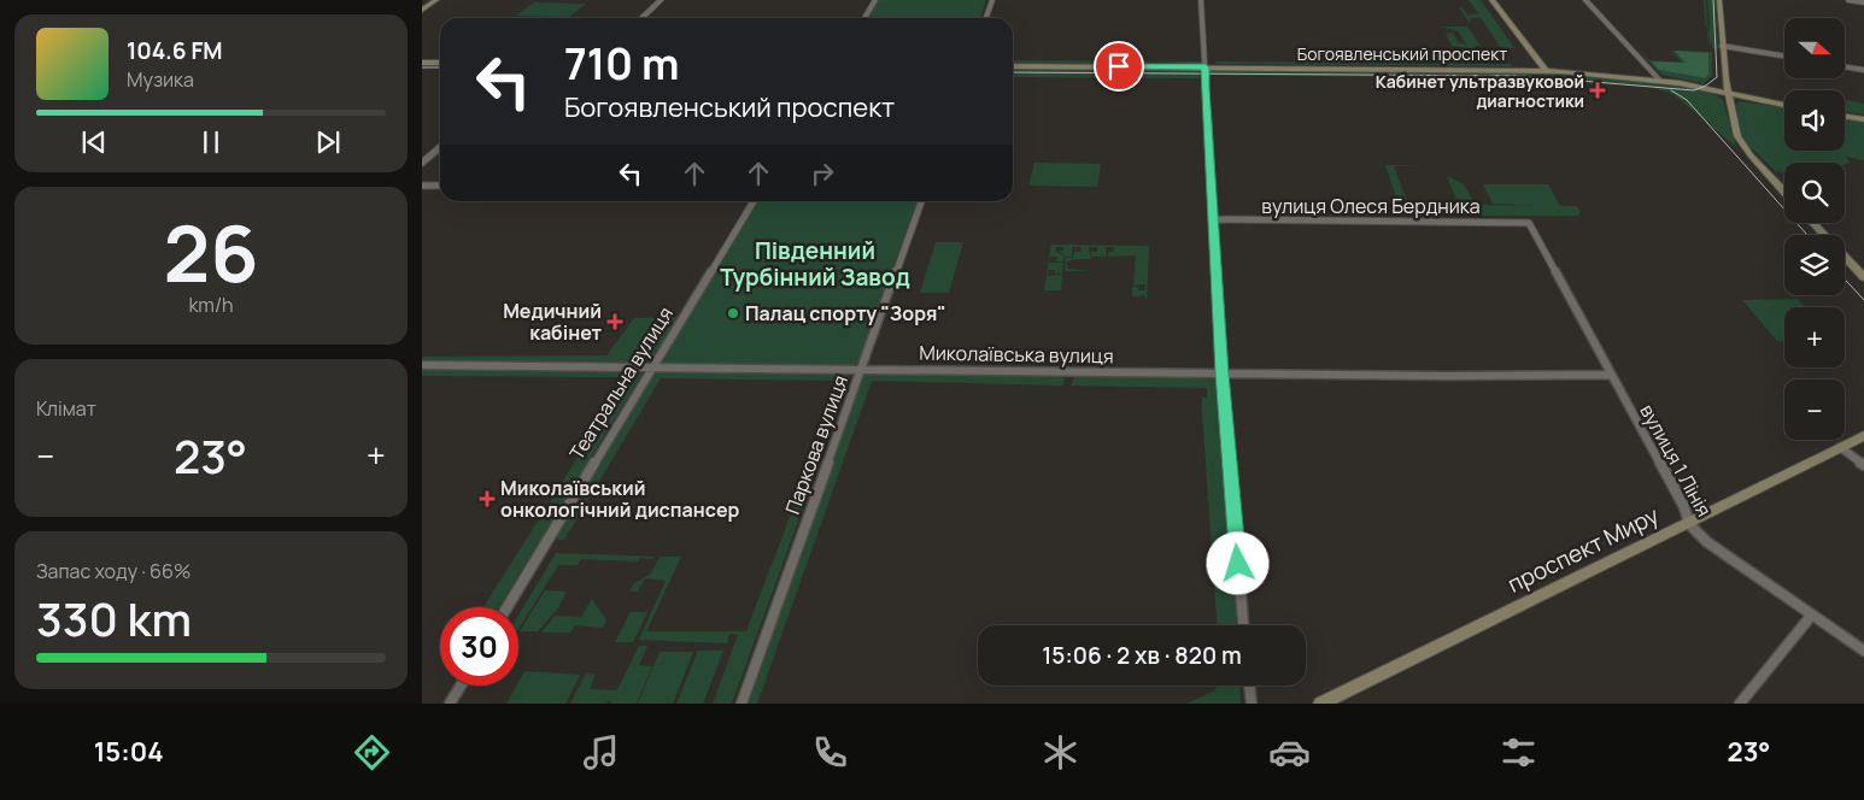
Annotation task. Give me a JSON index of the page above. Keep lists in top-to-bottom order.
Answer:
{
  "streets": {
    "main road": ["Богоявленський проспект", "проспект Миру"],
    "street": [
      "вулиця Олеся Бердника",
      "Миколаївська вулиця",
      "Театральна вулиця",
      "Паркова вулиця",
      "вулиця 1 Лінія"
    ]
  },
  "crossings": [
    ["вулиця Олеся Бердника", "вулиця 1 Лінія"],
    ["Миколаївська вулиця", "Театральна вулиця"],
    ["Миколаївська вулиця", "Паркова вулиця"],
    ["Миколаївська вулиця", "вулиця 1 Лінія"],
    ["вулиця 1 Лінія", "проспект Миру"]
  ],
  "districts": ["Південний Турбінний Завод"],
  "places": {
    "health": ["Кабинет ультразвуковой диагностики", "Медичний кабінет", "Миколаївський онкологічний диспансер"],
    "other": ["Палац спорту \"Зоря\""]
  },
  "north": "right",
  "page": {
    "map_buttons": ["+", "−"],
    "turn": ["710 m", "Богоявленський проспект"],
    "song": ["104.6 FM", "Музика"],
    "tile": [
      ["26", "km/h"],
      "Клімат",
      ["Запас ходу · 66%", "330 km"]
    ],
    "heat": ["−", "23°", "+"],
    "limit": "30",
    "trip": "15:06 · 2 хв · 820 m",
    "tabs": ["15:04", "23°"]
  }
}
